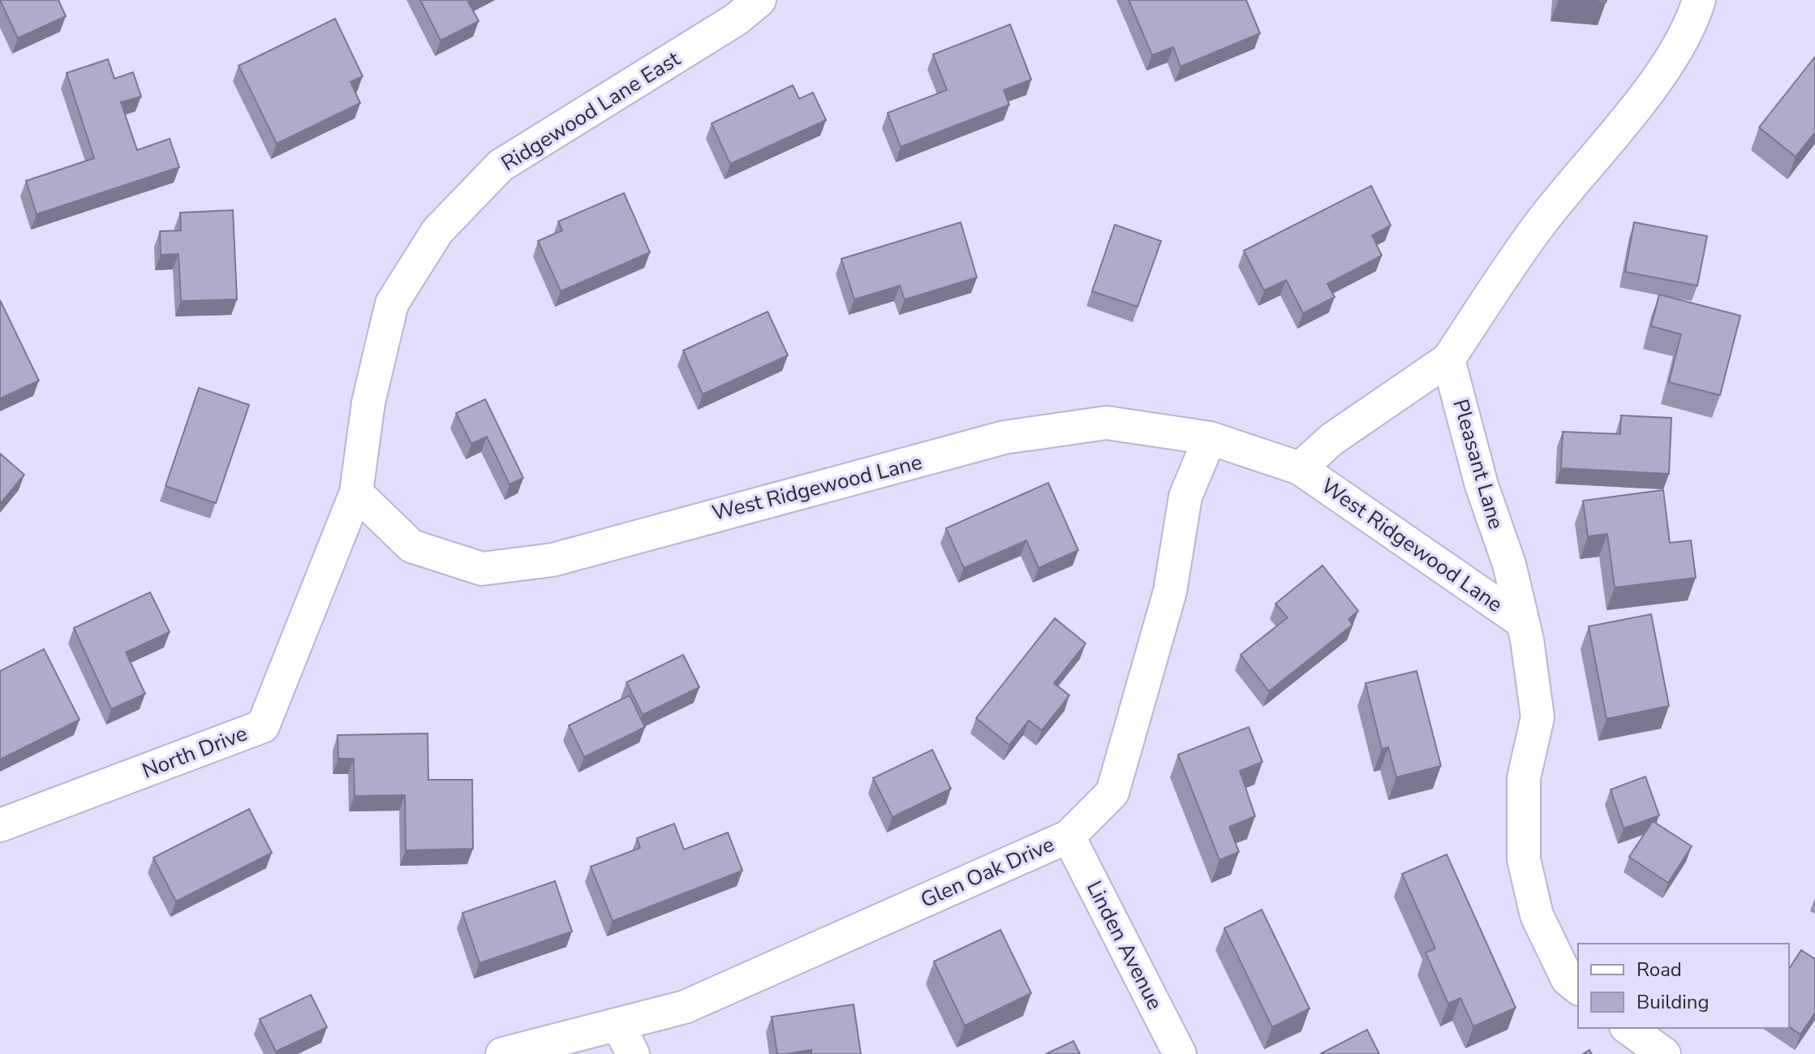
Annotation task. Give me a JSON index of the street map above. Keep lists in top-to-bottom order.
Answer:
{
  "streets": {
    "street": [
      "Ridgewood Lane East",
      "Pleasant Lane",
      "West Ridgewood Lane",
      "North Drive",
      "Glen Oak Drive",
      "Linden Avenue"
    ]
  },
  "crossings": [
    ["Ridgewood Lane East", "West Ridgewood Lane"],
    ["Ridgewood Lane East", "North Drive"],
    ["Pleasant Lane", "West Ridgewood Lane"],
    ["West Ridgewood Lane", "North Drive"],
    ["West Ridgewood Lane", "Glen Oak Drive"],
    ["Glen Oak Drive", "Linden Avenue"]
  ],
  "legend": ["Road", "Building"]
}
